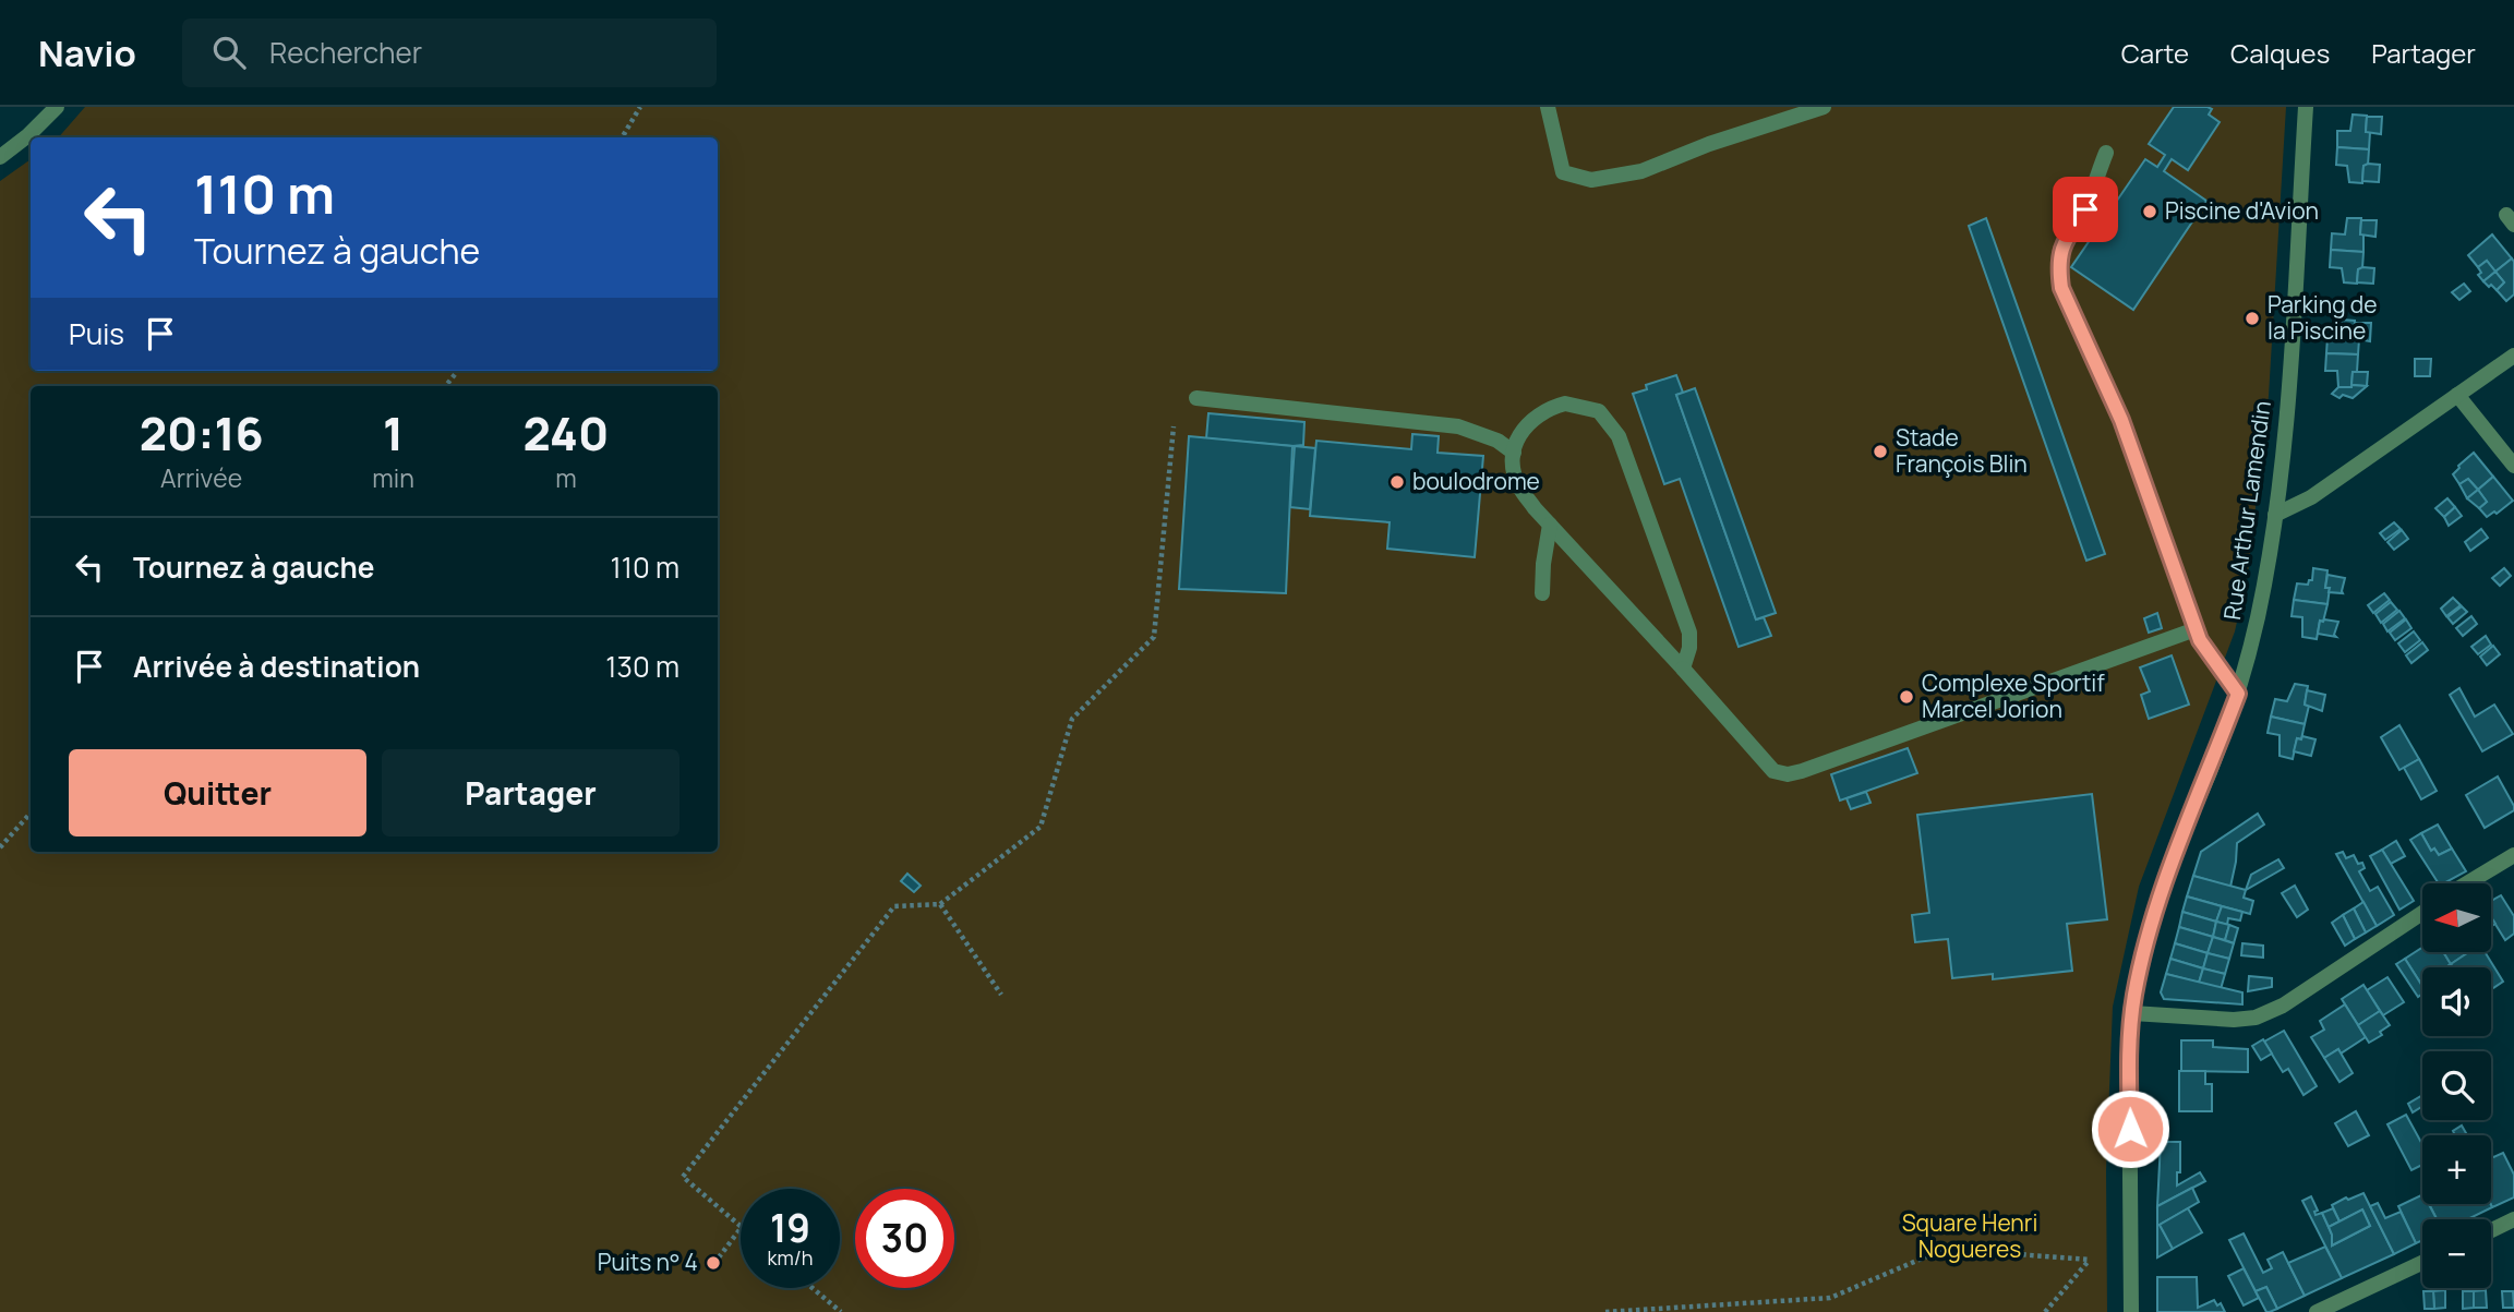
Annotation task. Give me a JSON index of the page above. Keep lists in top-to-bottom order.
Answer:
{
  "streets": {
    "street": ["Rue Arthur Lamendin"]
  },
  "parks": ["Square Henri Nogueres"],
  "places": [
    "Piscine d'Avion",
    "Parking de la Piscine",
    "Stade François Blin",
    "boulodrome",
    "Complexe Sportif Marcel Jorion",
    "Puits n° 4"
  ],
  "north": "left",
  "page": {
    "header": "Navio",
    "search": "Rechercher",
    "nav": ["Carte", "Calques", "Partager"],
    "turn": ["110 m", "Tournez à gauche"],
    "then": "Puis",
    "eta": [
      "20:16",
      "Arrivée",
      "1",
      "min",
      "240",
      "m"
    ],
    "list": [
      {
        "name": "Tournez à gauche",
        "value": "110 m"
      },
      {
        "name": "Arrivée à destination",
        "value": "130 m"
      }
    ],
    "buttons": ["Quitter", "Partager"],
    "map_buttons": ["+", "−"],
    "speed": "19 km/h",
    "limit": "30"
  }
}
